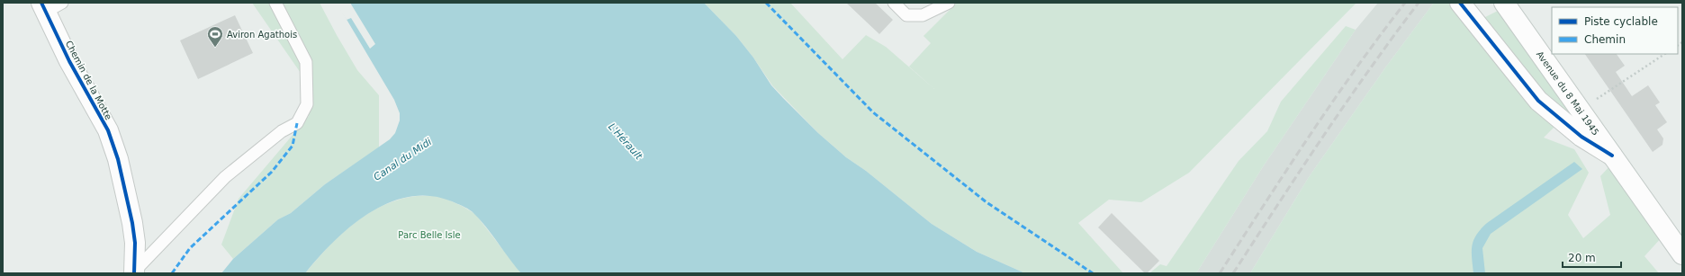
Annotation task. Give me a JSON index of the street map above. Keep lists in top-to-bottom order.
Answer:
{
  "streets": {
    "street": ["Chemin de la Motte", "Avenue du 8 Mai 1945"]
  },
  "water": ["L'Hérault", "Canal du Midi"],
  "parks": ["Parc Belle Isle"],
  "places": {
    "sports": ["Aviron Agathois"]
  },
  "legend": ["Piste cyclable", "Chemin"],
  "scale_bar": "20 m"
}
